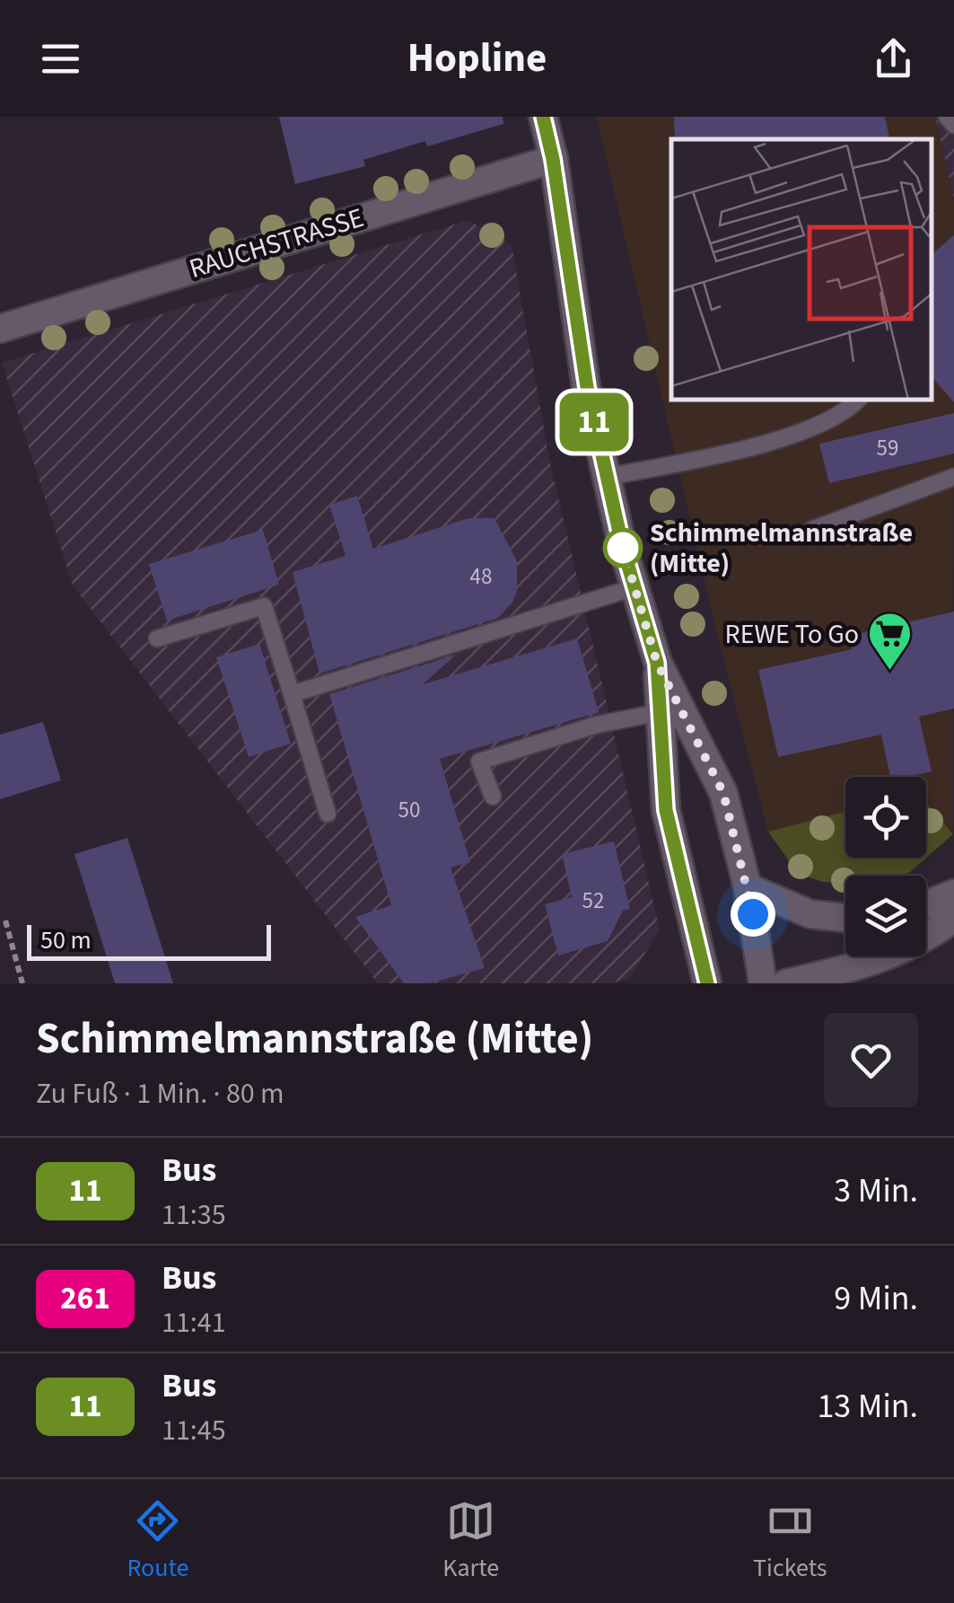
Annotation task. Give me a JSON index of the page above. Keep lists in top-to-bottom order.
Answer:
{
  "streets": {
    "main road": ["RAUCHSTRASSE"]
  },
  "places": {
    "other": ["Schimmelmannstraße (Mitte)"],
    "supermarket": ["REWE To Go"]
  },
  "lines": ["bus line 11"],
  "house_numbers": [
    "59",
    "48",
    "50",
    "52"
  ],
  "scale_bar": "50 m",
  "page": {
    "header": "Hopline",
    "on_map": "11",
    "scale": "50 m",
    "heading": ["Schimmelmannstraße (Mitte)", "Zu Fuß · 1 Min. · 80 m"],
    "list": [
      {
        "mark": "11",
        "name": "Bus",
        "note": "11:35",
        "value": "3 Min."
      },
      {
        "mark": "261",
        "name": "Bus",
        "note": "11:41",
        "value": "9 Min."
      },
      {
        "mark": "11",
        "name": "Bus",
        "note": "11:45",
        "value": "13 Min."
      }
    ],
    "tabs": ["Route", "Karte", "Tickets"]
  }
}
